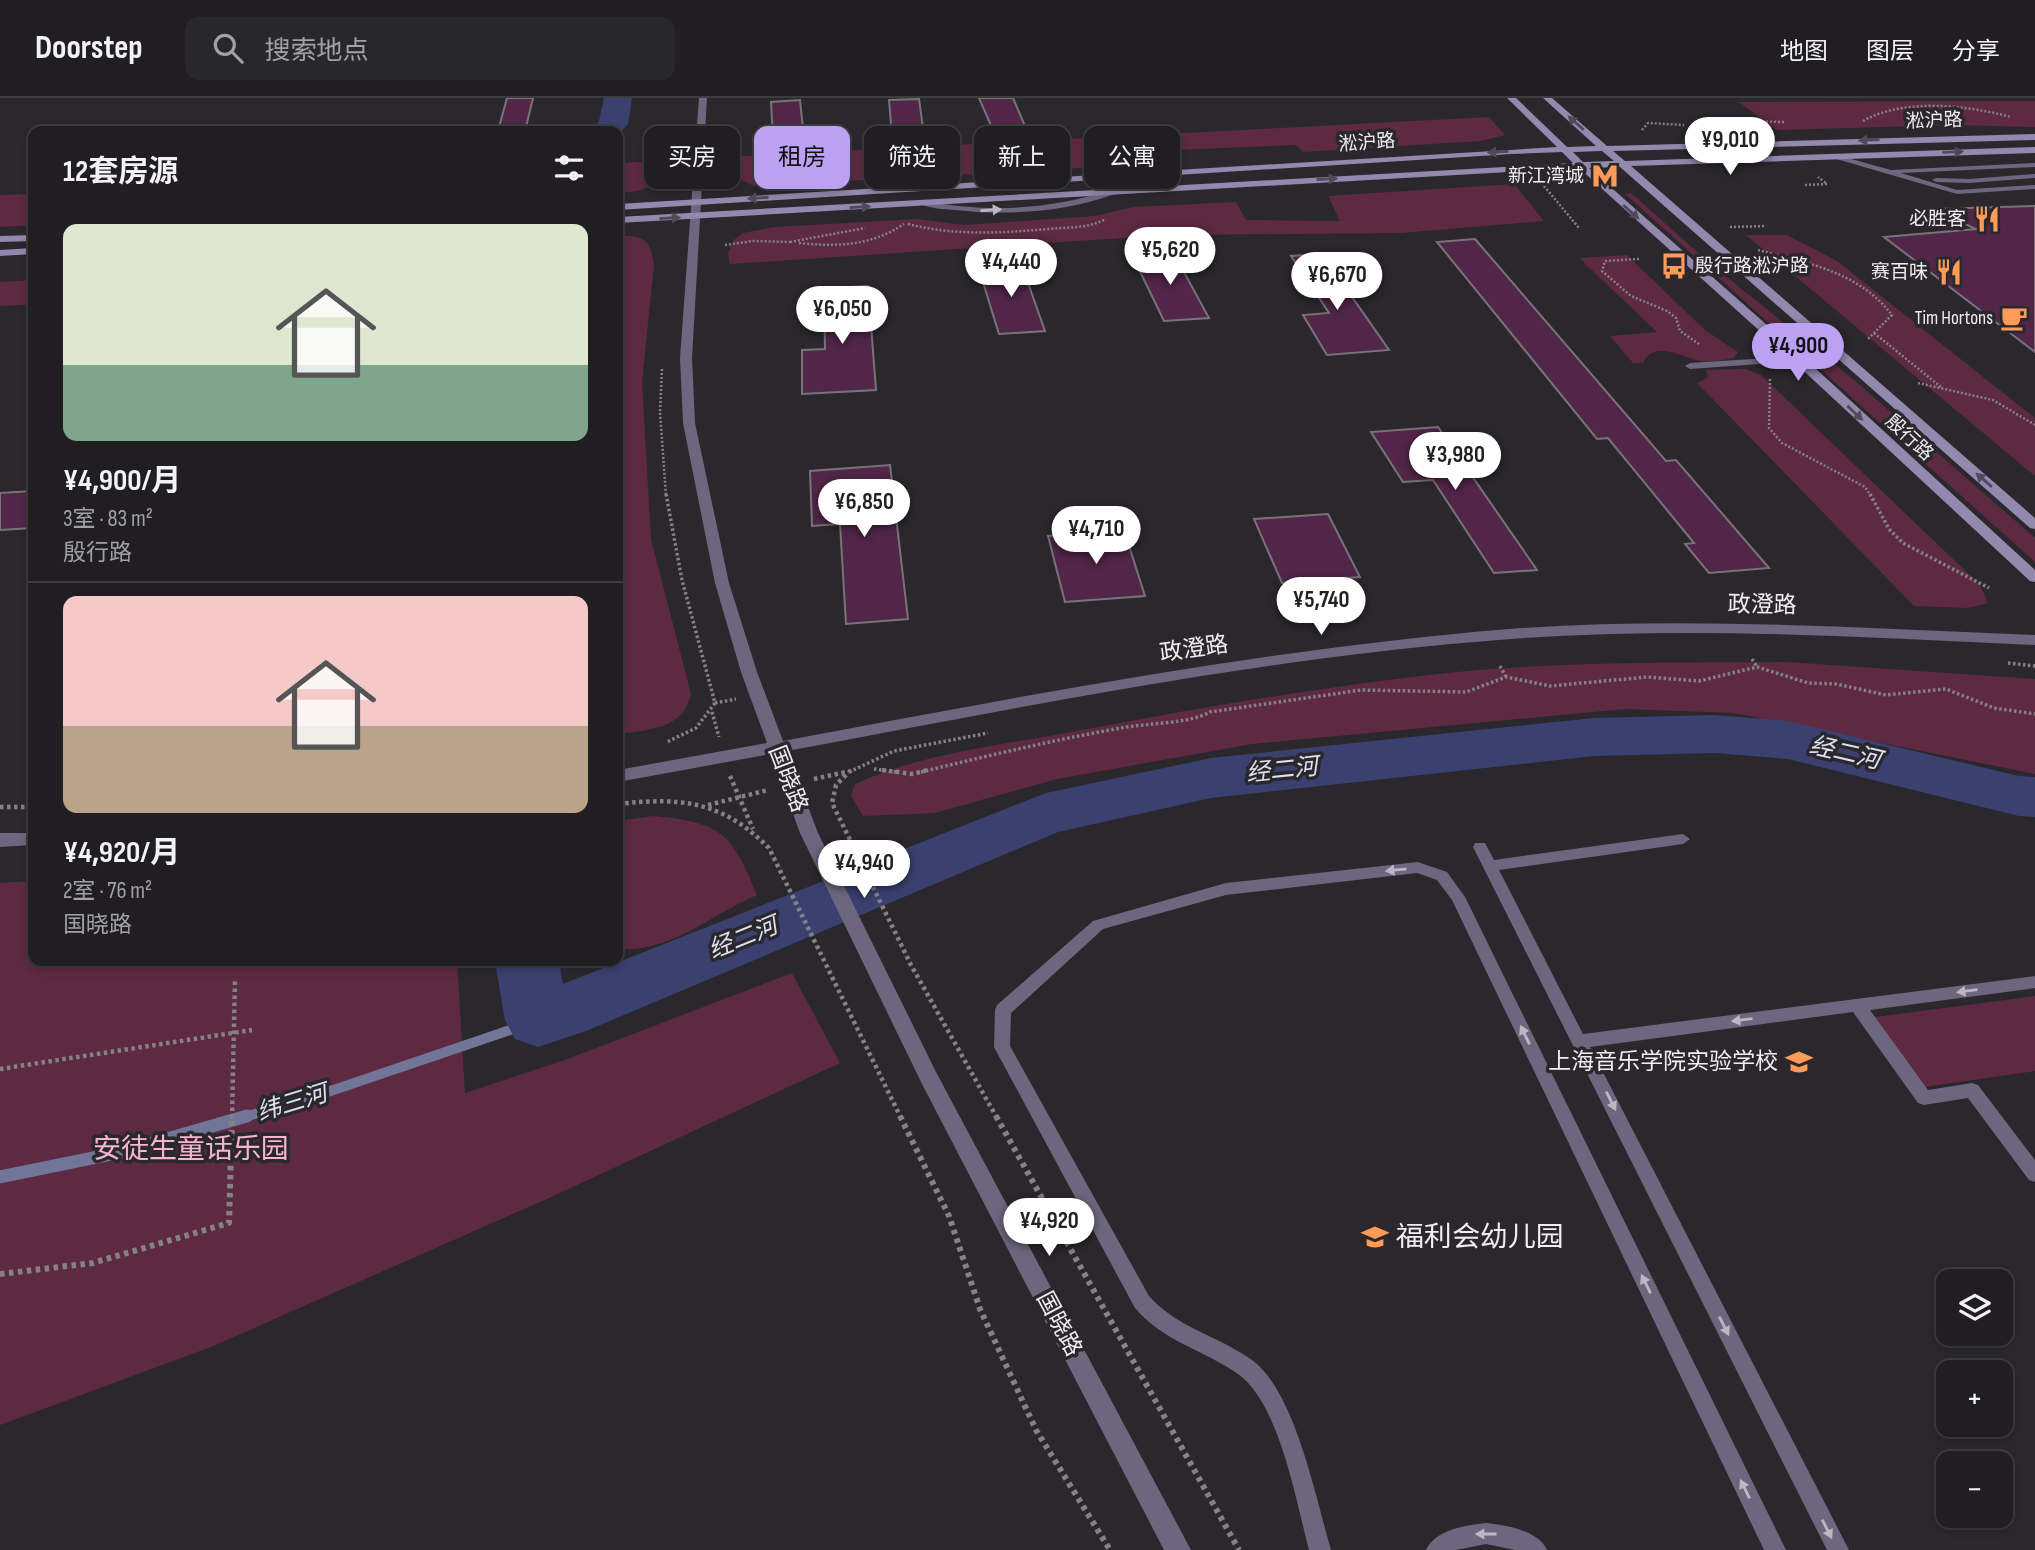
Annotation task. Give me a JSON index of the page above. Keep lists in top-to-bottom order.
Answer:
{
  "streets": {
    "main road": ["淞沪路", "殷行路"],
    "street": ["政澄路", "国晓路"]
  },
  "crossings": [
    ["淞沪路", "殷行路"],
    ["淞沪路", "国晓路"],
    ["政澄路", "国晓路"]
  ],
  "water": ["经二河", "纬三河"],
  "parks": ["安徒生童话乐园"],
  "places": {
    "metro station": ["新江湾城"],
    "restaurant": ["必胜客", "赛百味"],
    "bus stop": ["殷行路淞沪路"],
    "cafe": ["Tim Hortons"],
    "school or university": ["上海音乐学院实验学校", "福利会幼儿园"]
  },
  "page": {
    "header": "Doorstep",
    "search": "搜索地点",
    "nav": ["地图", "图层", "分享"],
    "price": [
      "¥9,010",
      "¥5,620",
      "¥4,440",
      "¥6,670",
      "¥6,050",
      "¥4,900",
      "¥3,980",
      "¥6,850",
      "¥4,710",
      "¥5,740",
      "¥4,940",
      "¥4,920"
    ],
    "chip": [
      "买房",
      "租房",
      "筛选",
      "新上",
      "公寓"
    ],
    "heading": "12套房源",
    "list": [
      {
        "name": "¥4,900/月",
        "note": "3室 · 83 m² · 殷行路"
      },
      {
        "name": "¥4,920/月",
        "note": "2室 · 76 m² · 国晓路"
      }
    ],
    "map_buttons": ["+", "−"]
  }
}
